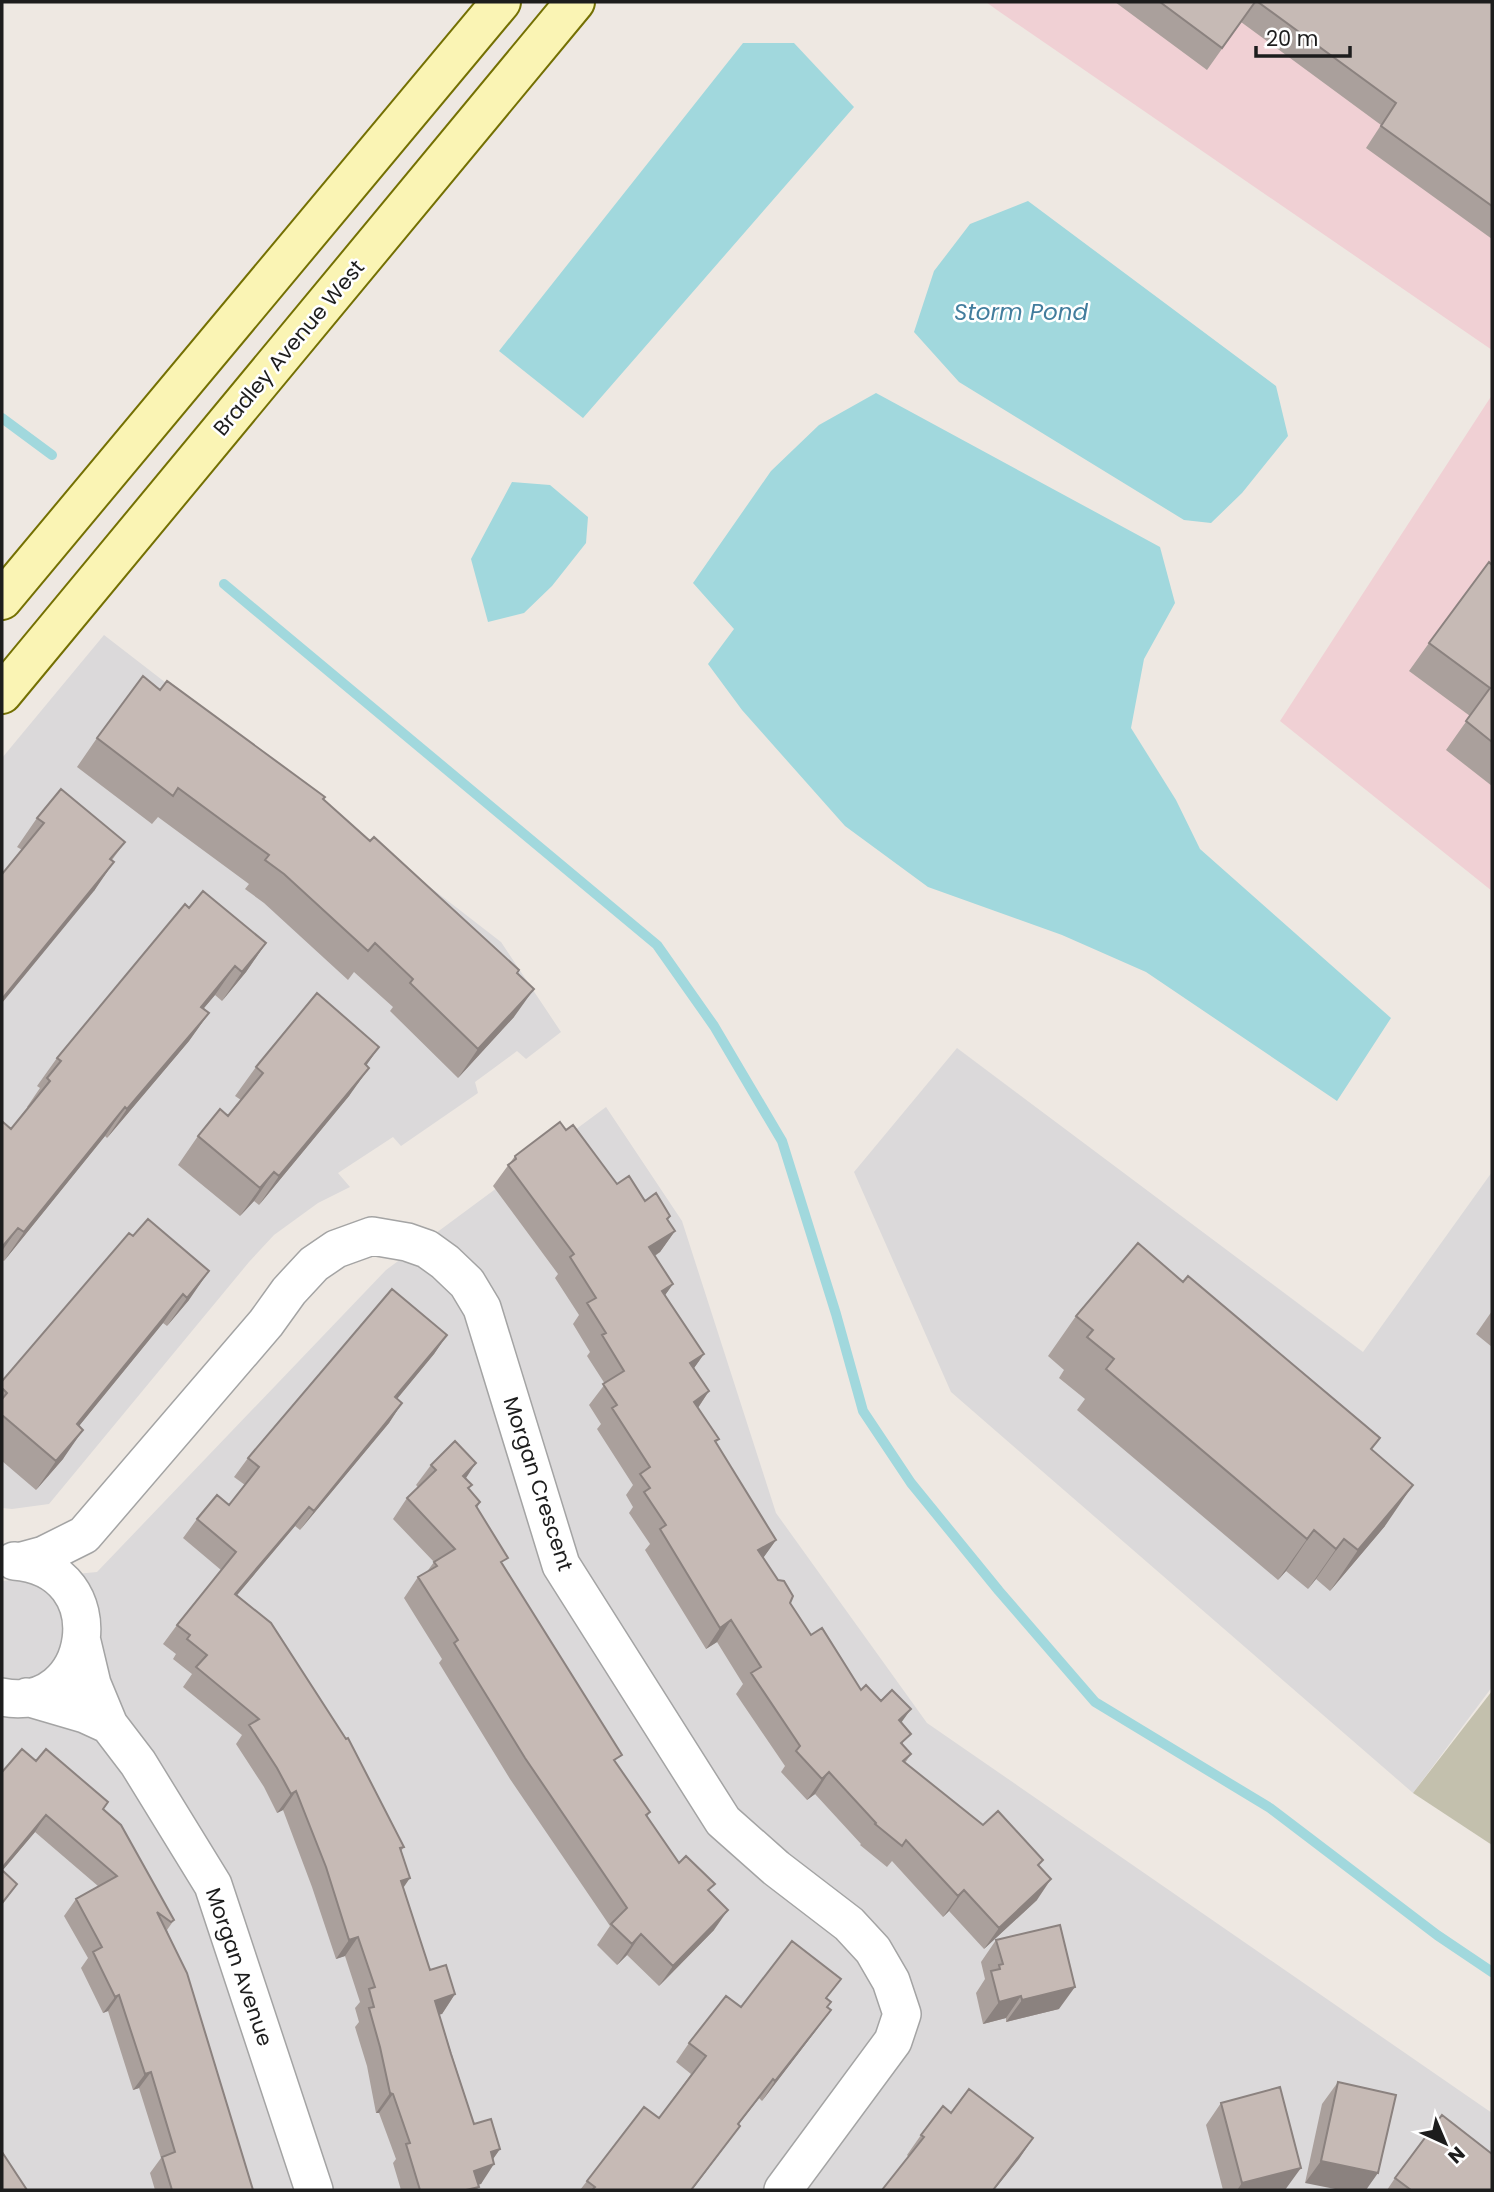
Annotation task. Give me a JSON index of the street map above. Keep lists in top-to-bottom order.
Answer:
{
  "streets": {
    "main road": ["Bradley Avenue West"],
    "street": ["Morgan Crescent", "Morgan Avenue"]
  },
  "water": ["Storm Pond"],
  "scale_bar": "20 m",
  "north": "bottom right"
}
